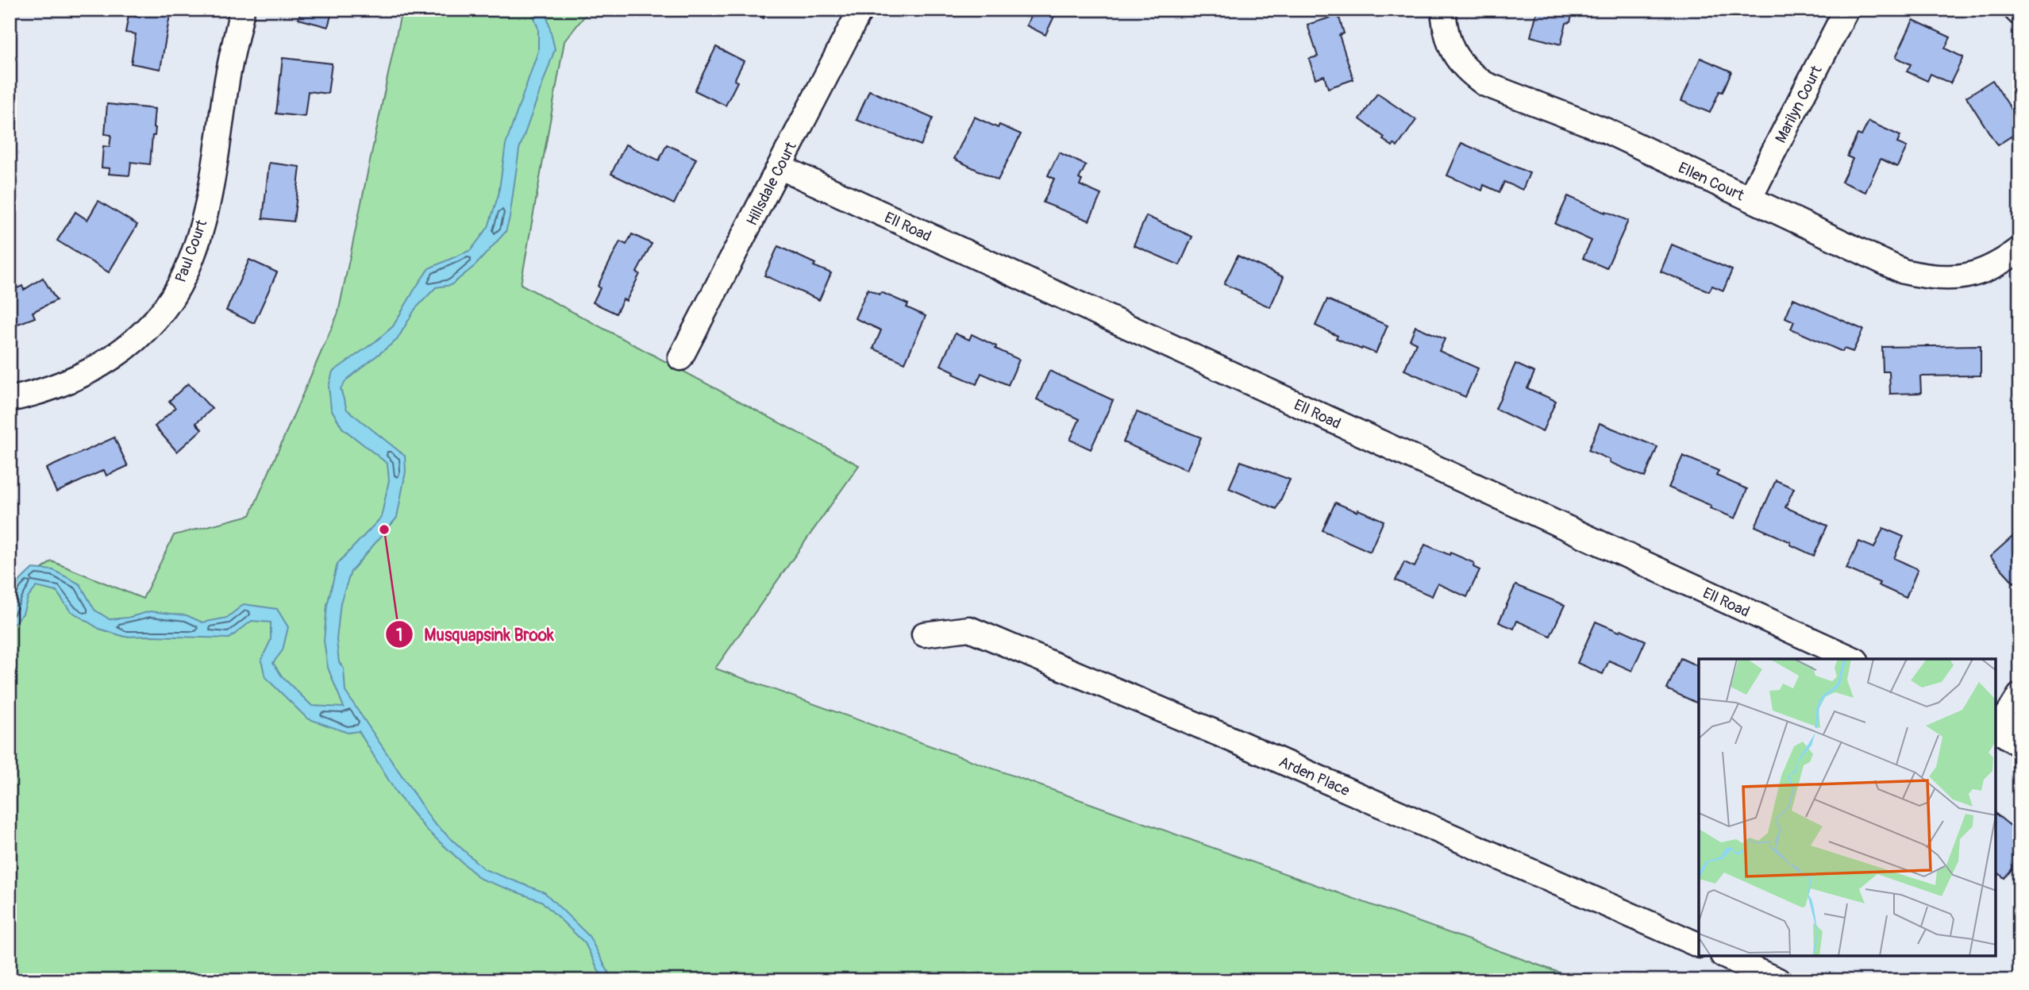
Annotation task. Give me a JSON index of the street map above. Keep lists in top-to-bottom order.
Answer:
{
  "streets": {
    "street": [
      "Marilyn Court",
      "Ellen Court",
      "Hillsdale Court",
      "Ell Road",
      "Paul Court",
      "Arden Place"
    ]
  },
  "crossings": [
    ["Marilyn Court", "Ellen Court"],
    ["Hillsdale Court", "Ell Road"]
  ],
  "places": ["Musquapsink Brook"]
}
